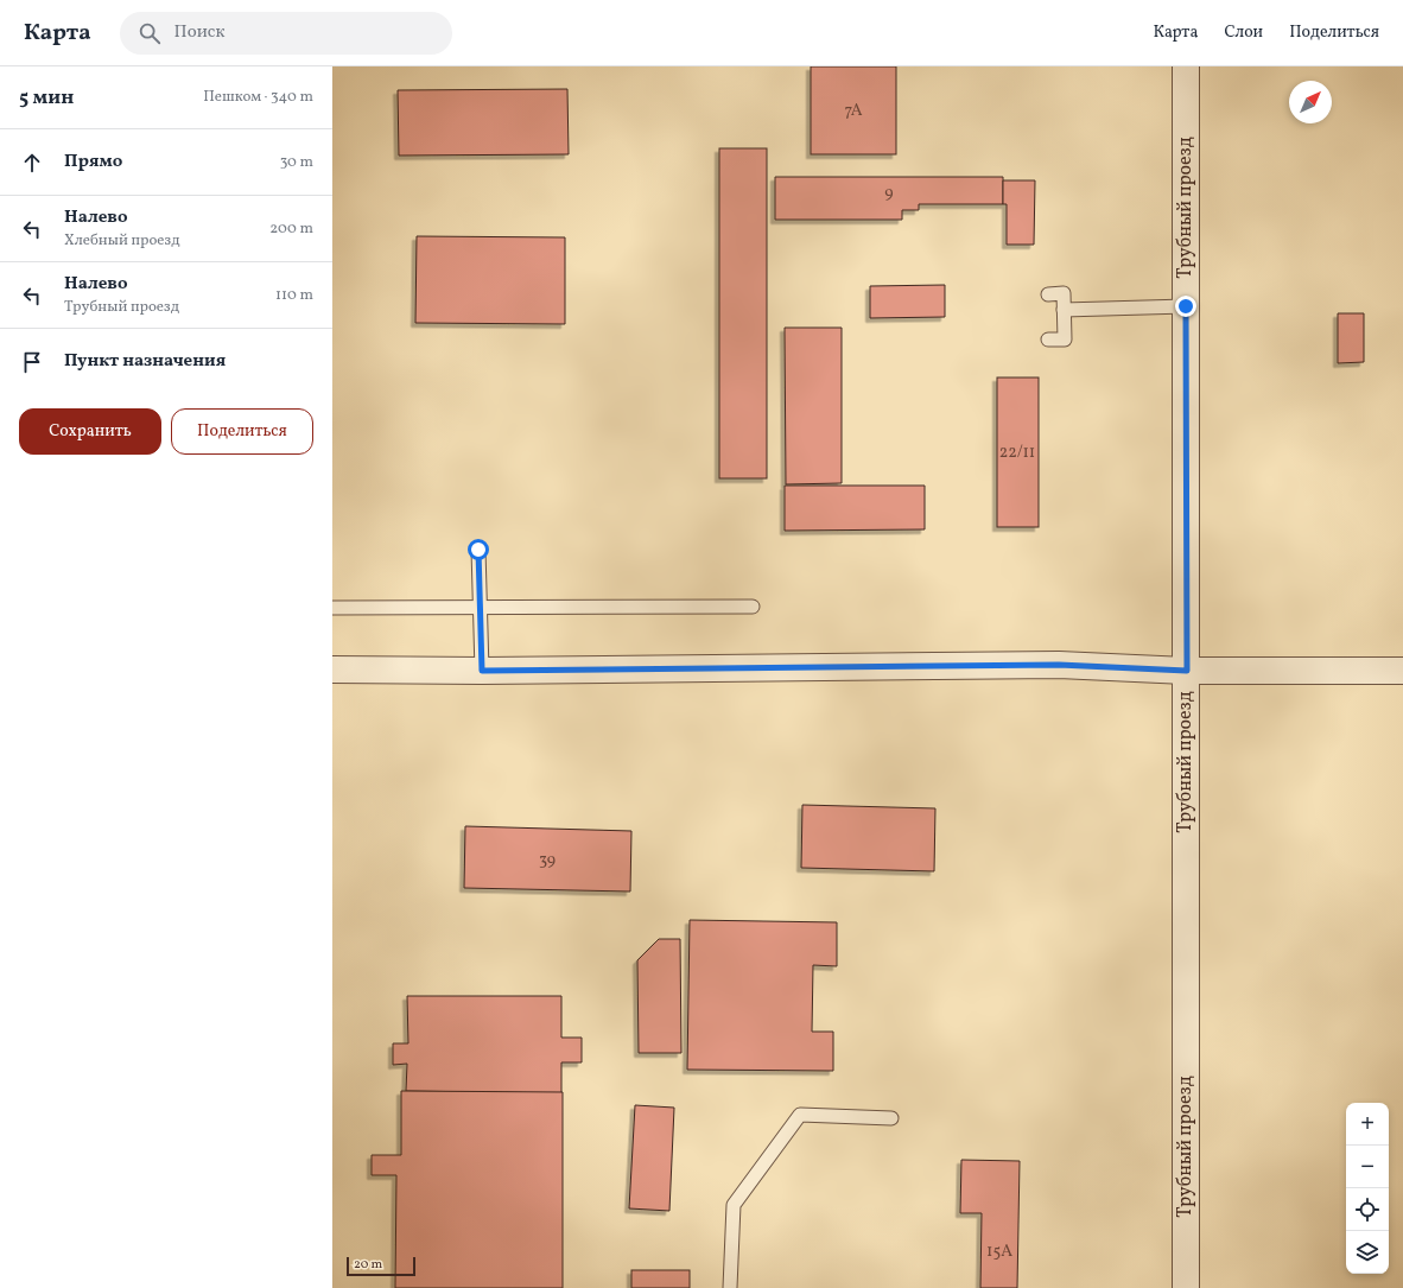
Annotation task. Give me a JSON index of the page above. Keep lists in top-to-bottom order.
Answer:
{
  "streets": {
    "street": ["Трубный проезд"]
  },
  "house_numbers": [
    "7А",
    "9",
    "22/11",
    "39",
    "15А"
  ],
  "scale_bar": "20 m",
  "north": "top right",
  "page": {
    "header": "Карта",
    "search": "Поиск",
    "nav": ["Карта", "Слои", "Поделиться"],
    "heading": ["5 мин", "Пешком · 340 m"],
    "list": [
      ["Прямо", "30 m"],
      ["Налево", "Хлебный проезд", "200 m"],
      ["Налево", "Трубный проезд", "110 m"],
      "Пункт назначения"
    ],
    "buttons": ["Сохранить", "Поделиться"],
    "map_buttons": ["+", "−"],
    "scale": "20 m"
  }
}
